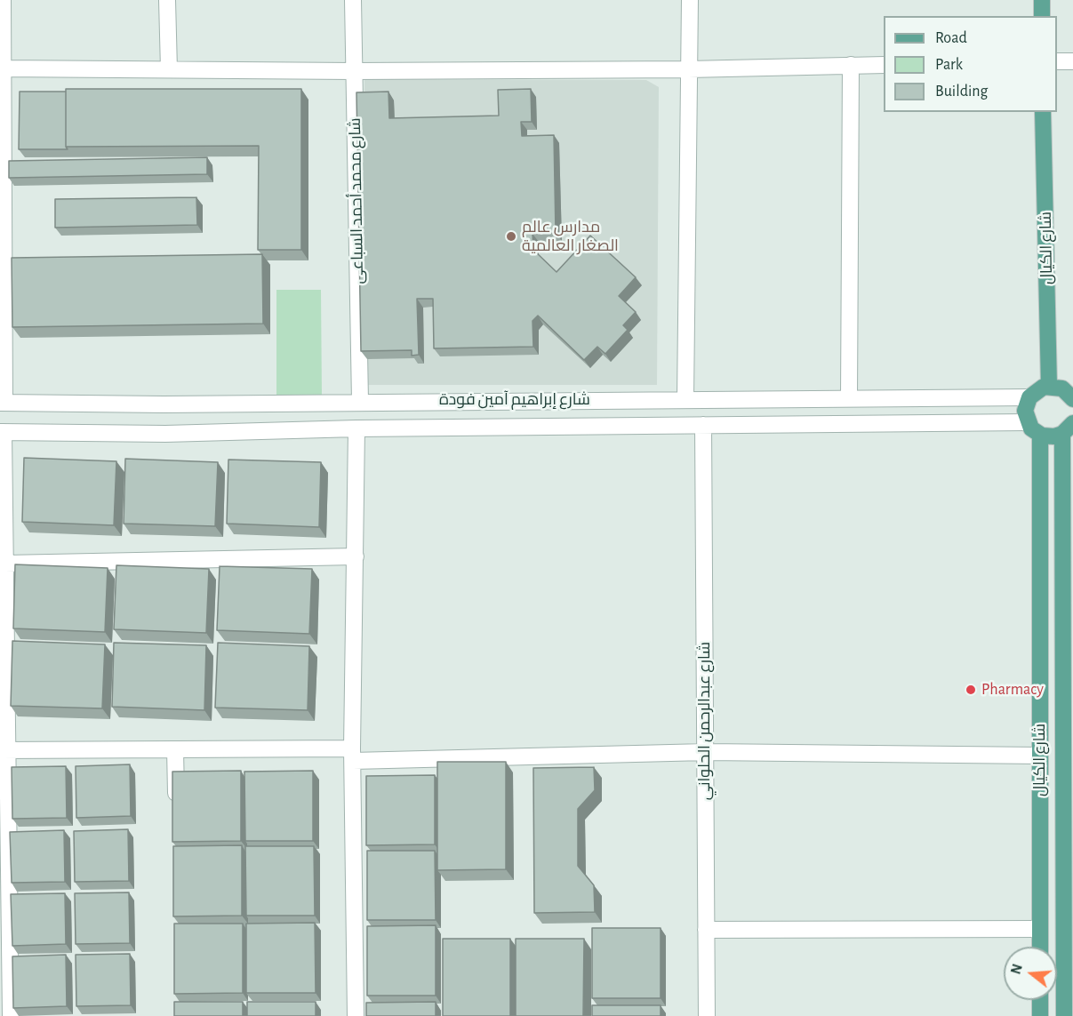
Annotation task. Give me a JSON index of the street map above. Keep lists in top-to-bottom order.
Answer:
{
  "streets": {
    "main road": ["شارع الكيال"],
    "street": ["شارع محمد أحمد السباعى", "شارع إبراهيم آمين فودة", "شارع عبدالرحمن الحلواني"]
  },
  "crossings": [
    ["شارع محمد أحمد السباعى", "شارع إبراهيم آمين فودة"],
    ["شارع إبراهيم آمين فودة", "شارع عبدالرحمن الحلواني"]
  ],
  "places": ["مدارس عالم الصغار العالمية", "Pharmacy"],
  "legend": ["Road", "Park", "Building"],
  "north": "left"
}
